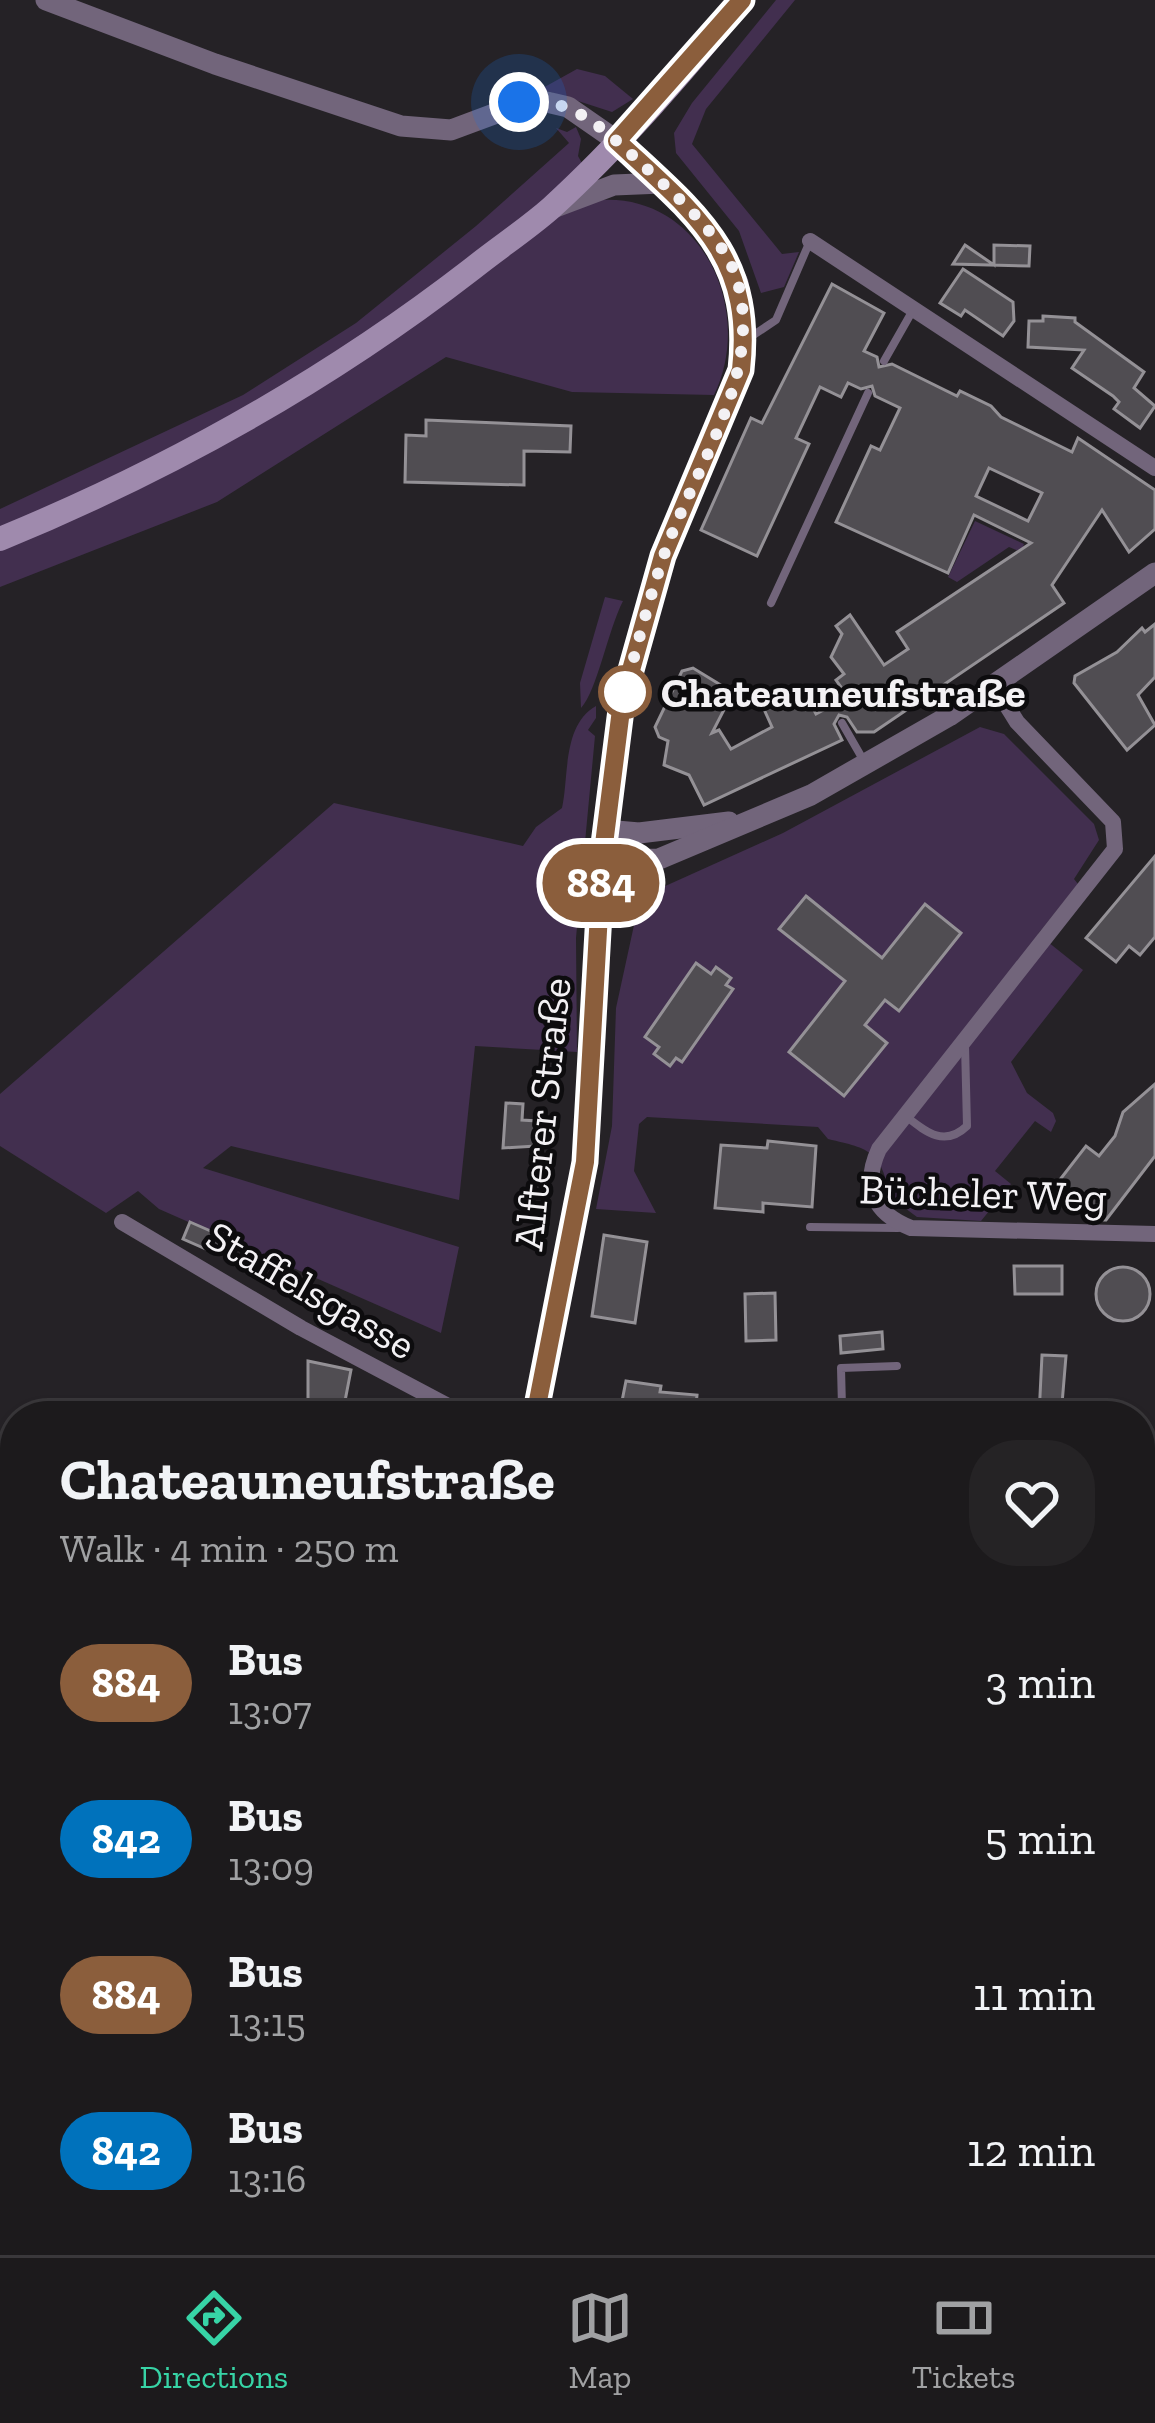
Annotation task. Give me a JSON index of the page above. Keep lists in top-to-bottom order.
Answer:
{
  "streets": {
    "street": ["Alfterer Straße", "Bücheler Weg", "Staffelsgasse"]
  },
  "places": ["Chateauneufstraße"],
  "lines": ["bus line 884"],
  "page": {
    "on_map": "884",
    "heading": ["Chateauneufstraße", "Walk · 4 min · 250 m"],
    "list": [
      {
        "mark": "884",
        "name": "Bus",
        "note": "13:07",
        "value": "3 min"
      },
      {
        "mark": "842",
        "name": "Bus",
        "note": "13:09",
        "value": "5 min"
      },
      {
        "mark": "884",
        "name": "Bus",
        "note": "13:15",
        "value": "11 min"
      },
      {
        "mark": "842",
        "name": "Bus",
        "note": "13:16",
        "value": "12 min"
      }
    ],
    "tabs": ["Directions", "Map", "Tickets"]
  }
}
